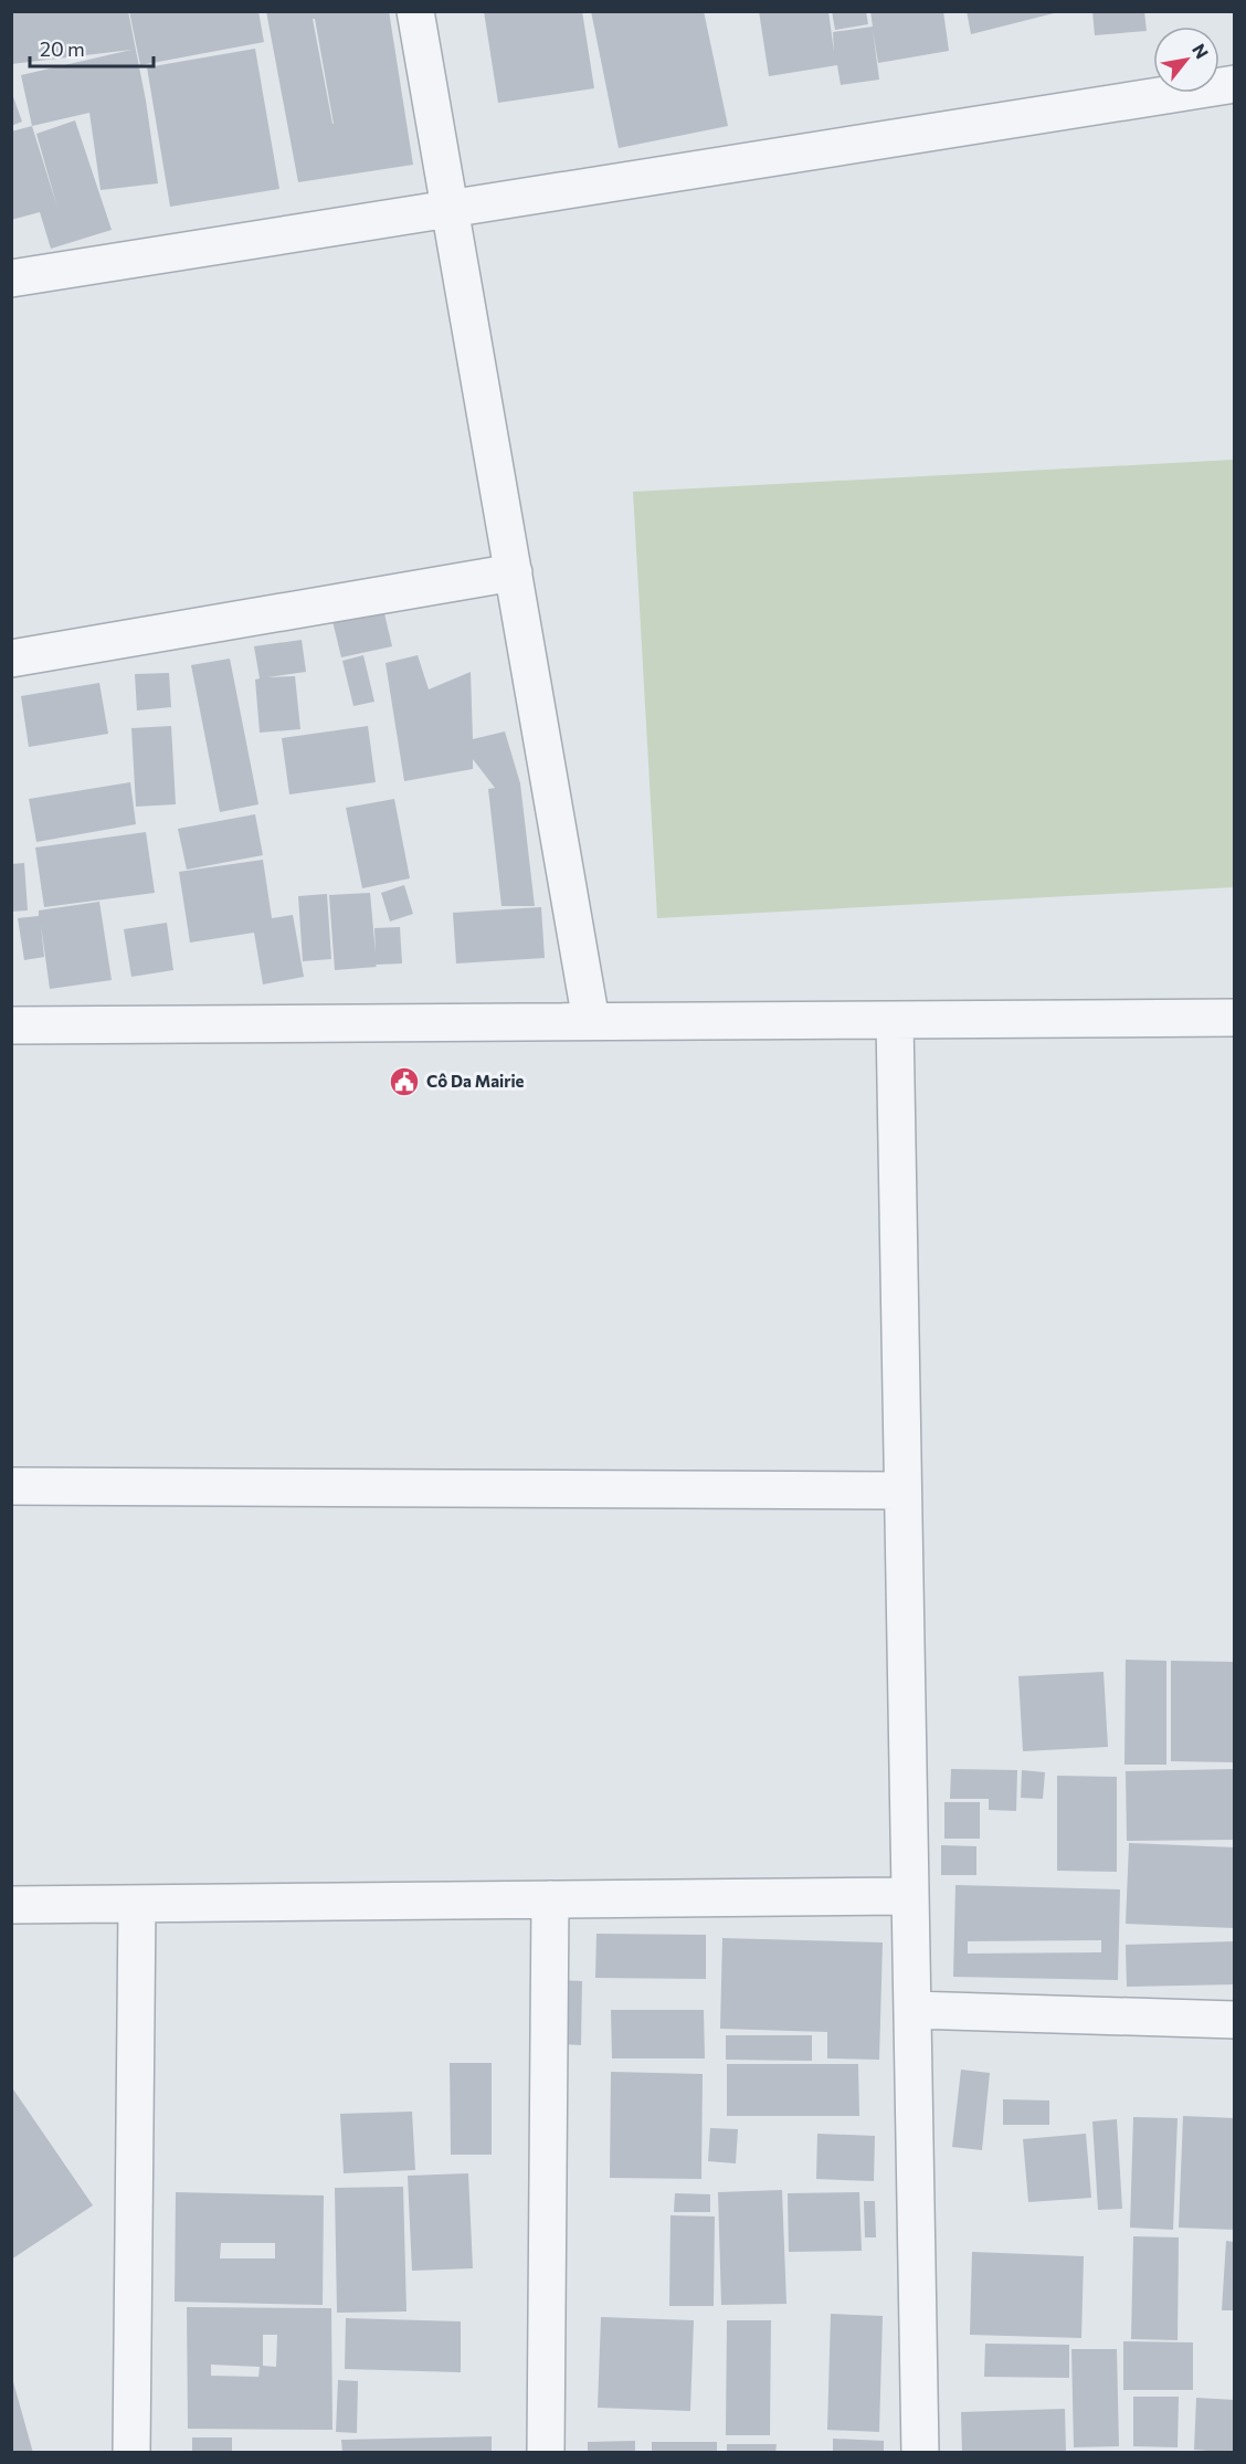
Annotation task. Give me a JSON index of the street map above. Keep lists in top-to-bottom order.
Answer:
{
  "places": {
    "public building": ["Cô Da Mairie"]
  },
  "scale_bar": "20 m",
  "north": "top right"
}
